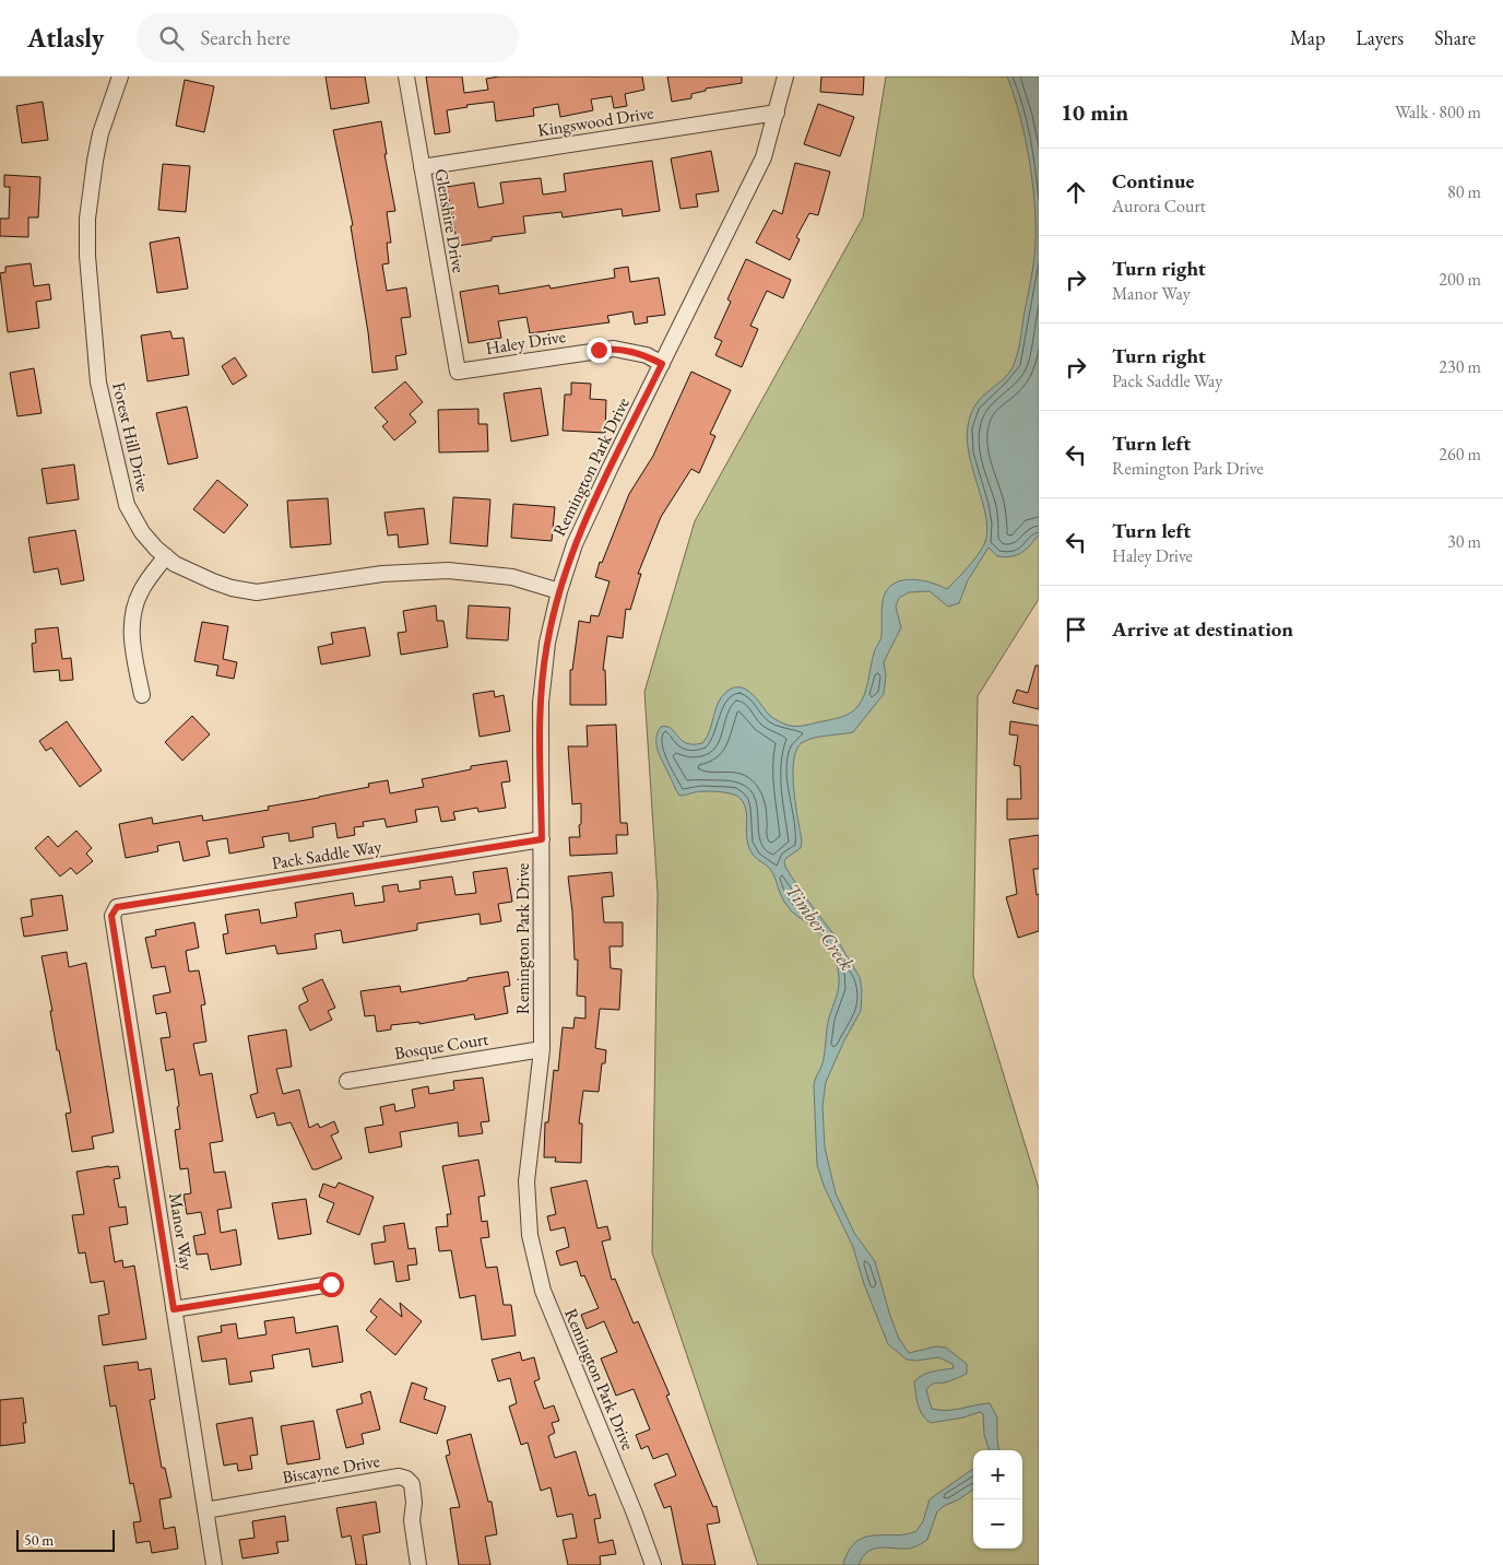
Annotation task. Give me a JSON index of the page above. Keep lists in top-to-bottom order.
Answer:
{
  "streets": {
    "street": [
      "Kingswood Drive",
      "Glenshire Drive",
      "Haley Drive",
      "Forest Hill Drive",
      "Remington Park Drive",
      "Pack Saddle Way",
      "Bosque Court",
      "Manor Way",
      "Biscayne Drive"
    ]
  },
  "crossings": [
    ["Kingswood Drive", "Glenshire Drive"],
    ["Kingswood Drive", "Remington Park Drive"],
    ["Glenshire Drive", "Haley Drive"],
    ["Haley Drive", "Remington Park Drive"],
    ["Forest Hill Drive", "Remington Park Drive"],
    ["Remington Park Drive", "Pack Saddle Way"],
    ["Remington Park Drive", "Bosque Court"],
    ["Pack Saddle Way", "Manor Way"],
    ["Manor Way", "Biscayne Drive"]
  ],
  "water": ["Timber Creek"],
  "scale_bar": "50 m",
  "page": {
    "header": "Atlasly",
    "search": "Search here",
    "nav": ["Map", "Layers", "Share"],
    "heading": ["10 min", "Walk · 800 m"],
    "list": [
      ["Continue", "Aurora Court", "80 m"],
      ["Turn right", "Manor Way", "200 m"],
      ["Turn right", "Pack Saddle Way", "230 m"],
      ["Turn left", "Remington Park Drive", "260 m"],
      ["Turn left", "Haley Drive", "30 m"],
      "Arrive at destination"
    ],
    "map_buttons": ["+", "−"],
    "scale": "50 m"
  }
}
